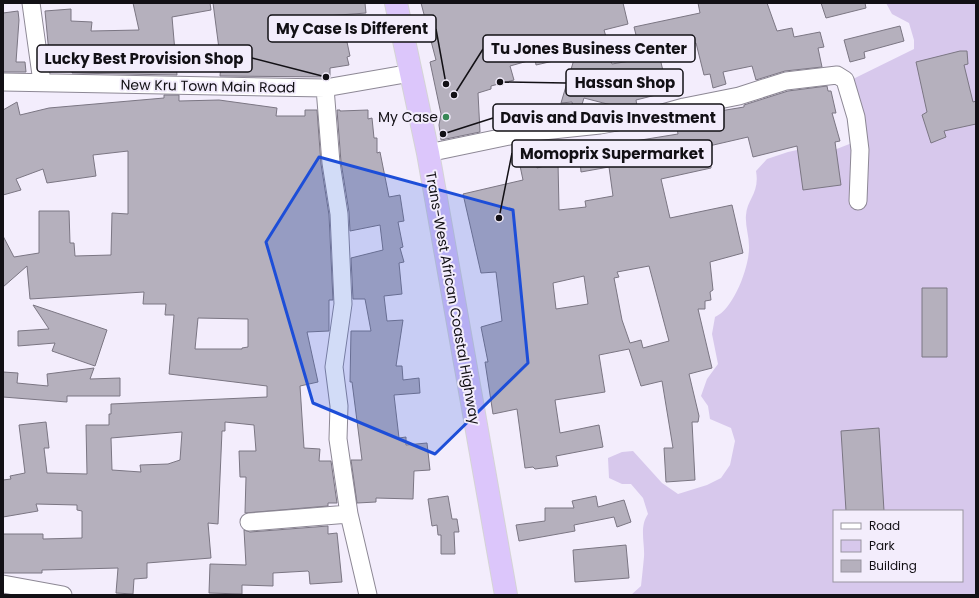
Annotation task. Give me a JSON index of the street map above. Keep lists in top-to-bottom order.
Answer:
{
  "streets": {
    "highway": ["Trans-West African Coastal Highway"],
    "street": ["New Kru Town Main Road"]
  },
  "crossings": [
    ["New Kru Town Main Road", "Trans-West African Coastal Highway"]
  ],
  "places": [
    "Lucky Best Provision Shop",
    "Hassan Shop",
    "My Case Is Different",
    "Tu Jones Business Center",
    "My Case",
    "Davis and Davis Investment",
    "Momoprix Supermarket"
  ],
  "legend": ["Road", "Park", "Building"]
}
